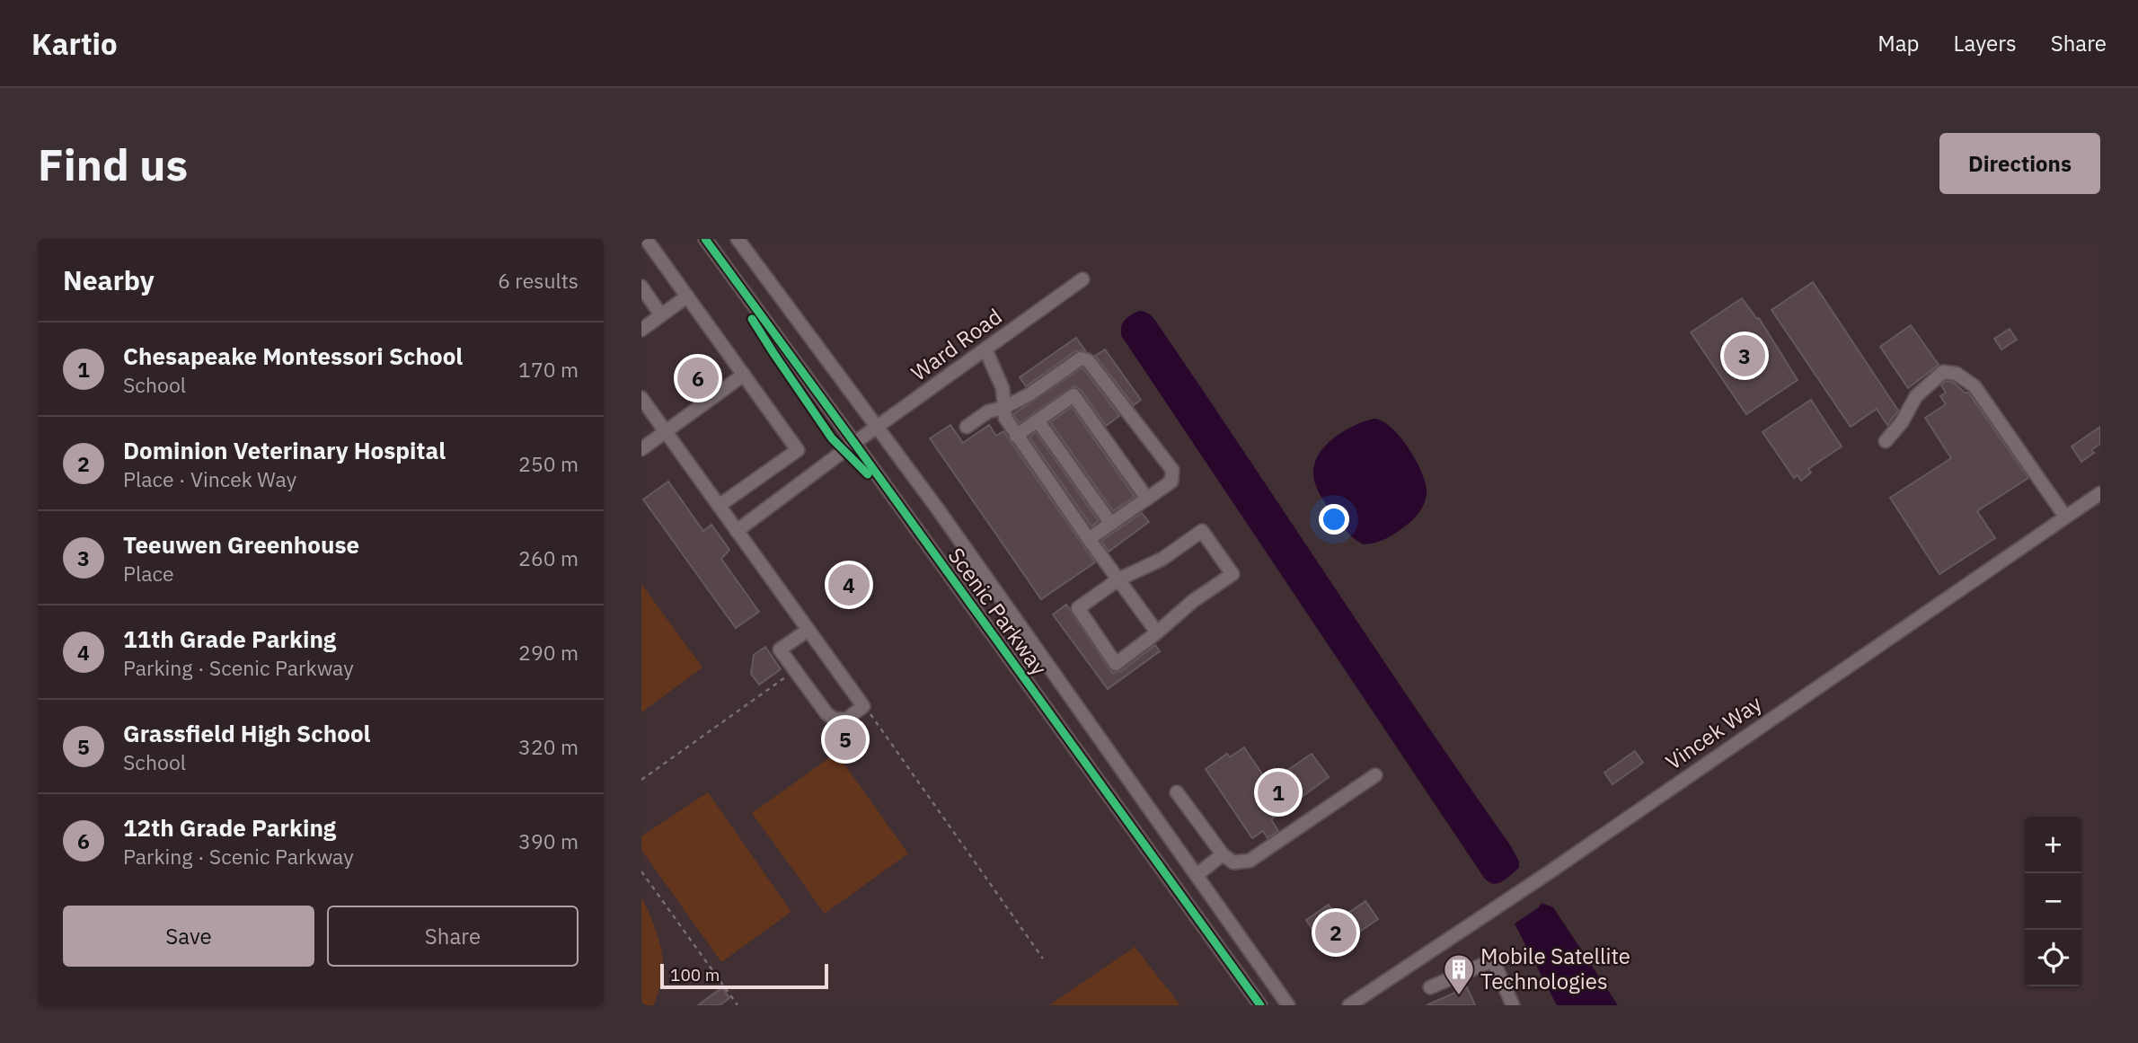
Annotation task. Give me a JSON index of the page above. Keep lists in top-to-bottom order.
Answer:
{
  "streets": {
    "street": ["Ward Road", "Scenic Parkway", "Vincek Way"]
  },
  "crossings": [
    ["Ward Road", "Scenic Parkway"]
  ],
  "places": {
    "building": ["Mobile Satellite Technologies"]
  },
  "scale_bar": "100 m",
  "page": {
    "header": "Kartio",
    "nav": ["Map", "Layers", "Share"],
    "buttons": [
      "Directions",
      ["Save", "Share"]
    ],
    "title": "Find us",
    "heading": ["Nearby", "6 results"],
    "list": [
      {
        "mark": "1",
        "name": "Chesapeake Montessori School",
        "note": "School",
        "value": "170 m"
      },
      {
        "mark": "2",
        "name": "Dominion Veterinary Hospital",
        "note": "Place · Vincek Way",
        "value": "250 m"
      },
      {
        "mark": "3",
        "name": "Teeuwen Greenhouse",
        "note": "Place",
        "value": "260 m"
      },
      {
        "mark": "4",
        "name": "11th Grade Parking",
        "note": "Parking · Scenic Parkway",
        "value": "290 m"
      },
      {
        "mark": "5",
        "name": "Grassfield High School",
        "note": "School",
        "value": "320 m"
      },
      {
        "mark": "6",
        "name": "12th Grade Parking",
        "note": "Parking · Scenic Parkway",
        "value": "390 m"
      }
    ],
    "pins": [
      "3",
      "6",
      "4",
      "5",
      "1",
      "2"
    ],
    "map_buttons": ["+", "−"],
    "scale": "100 m"
  }
}
